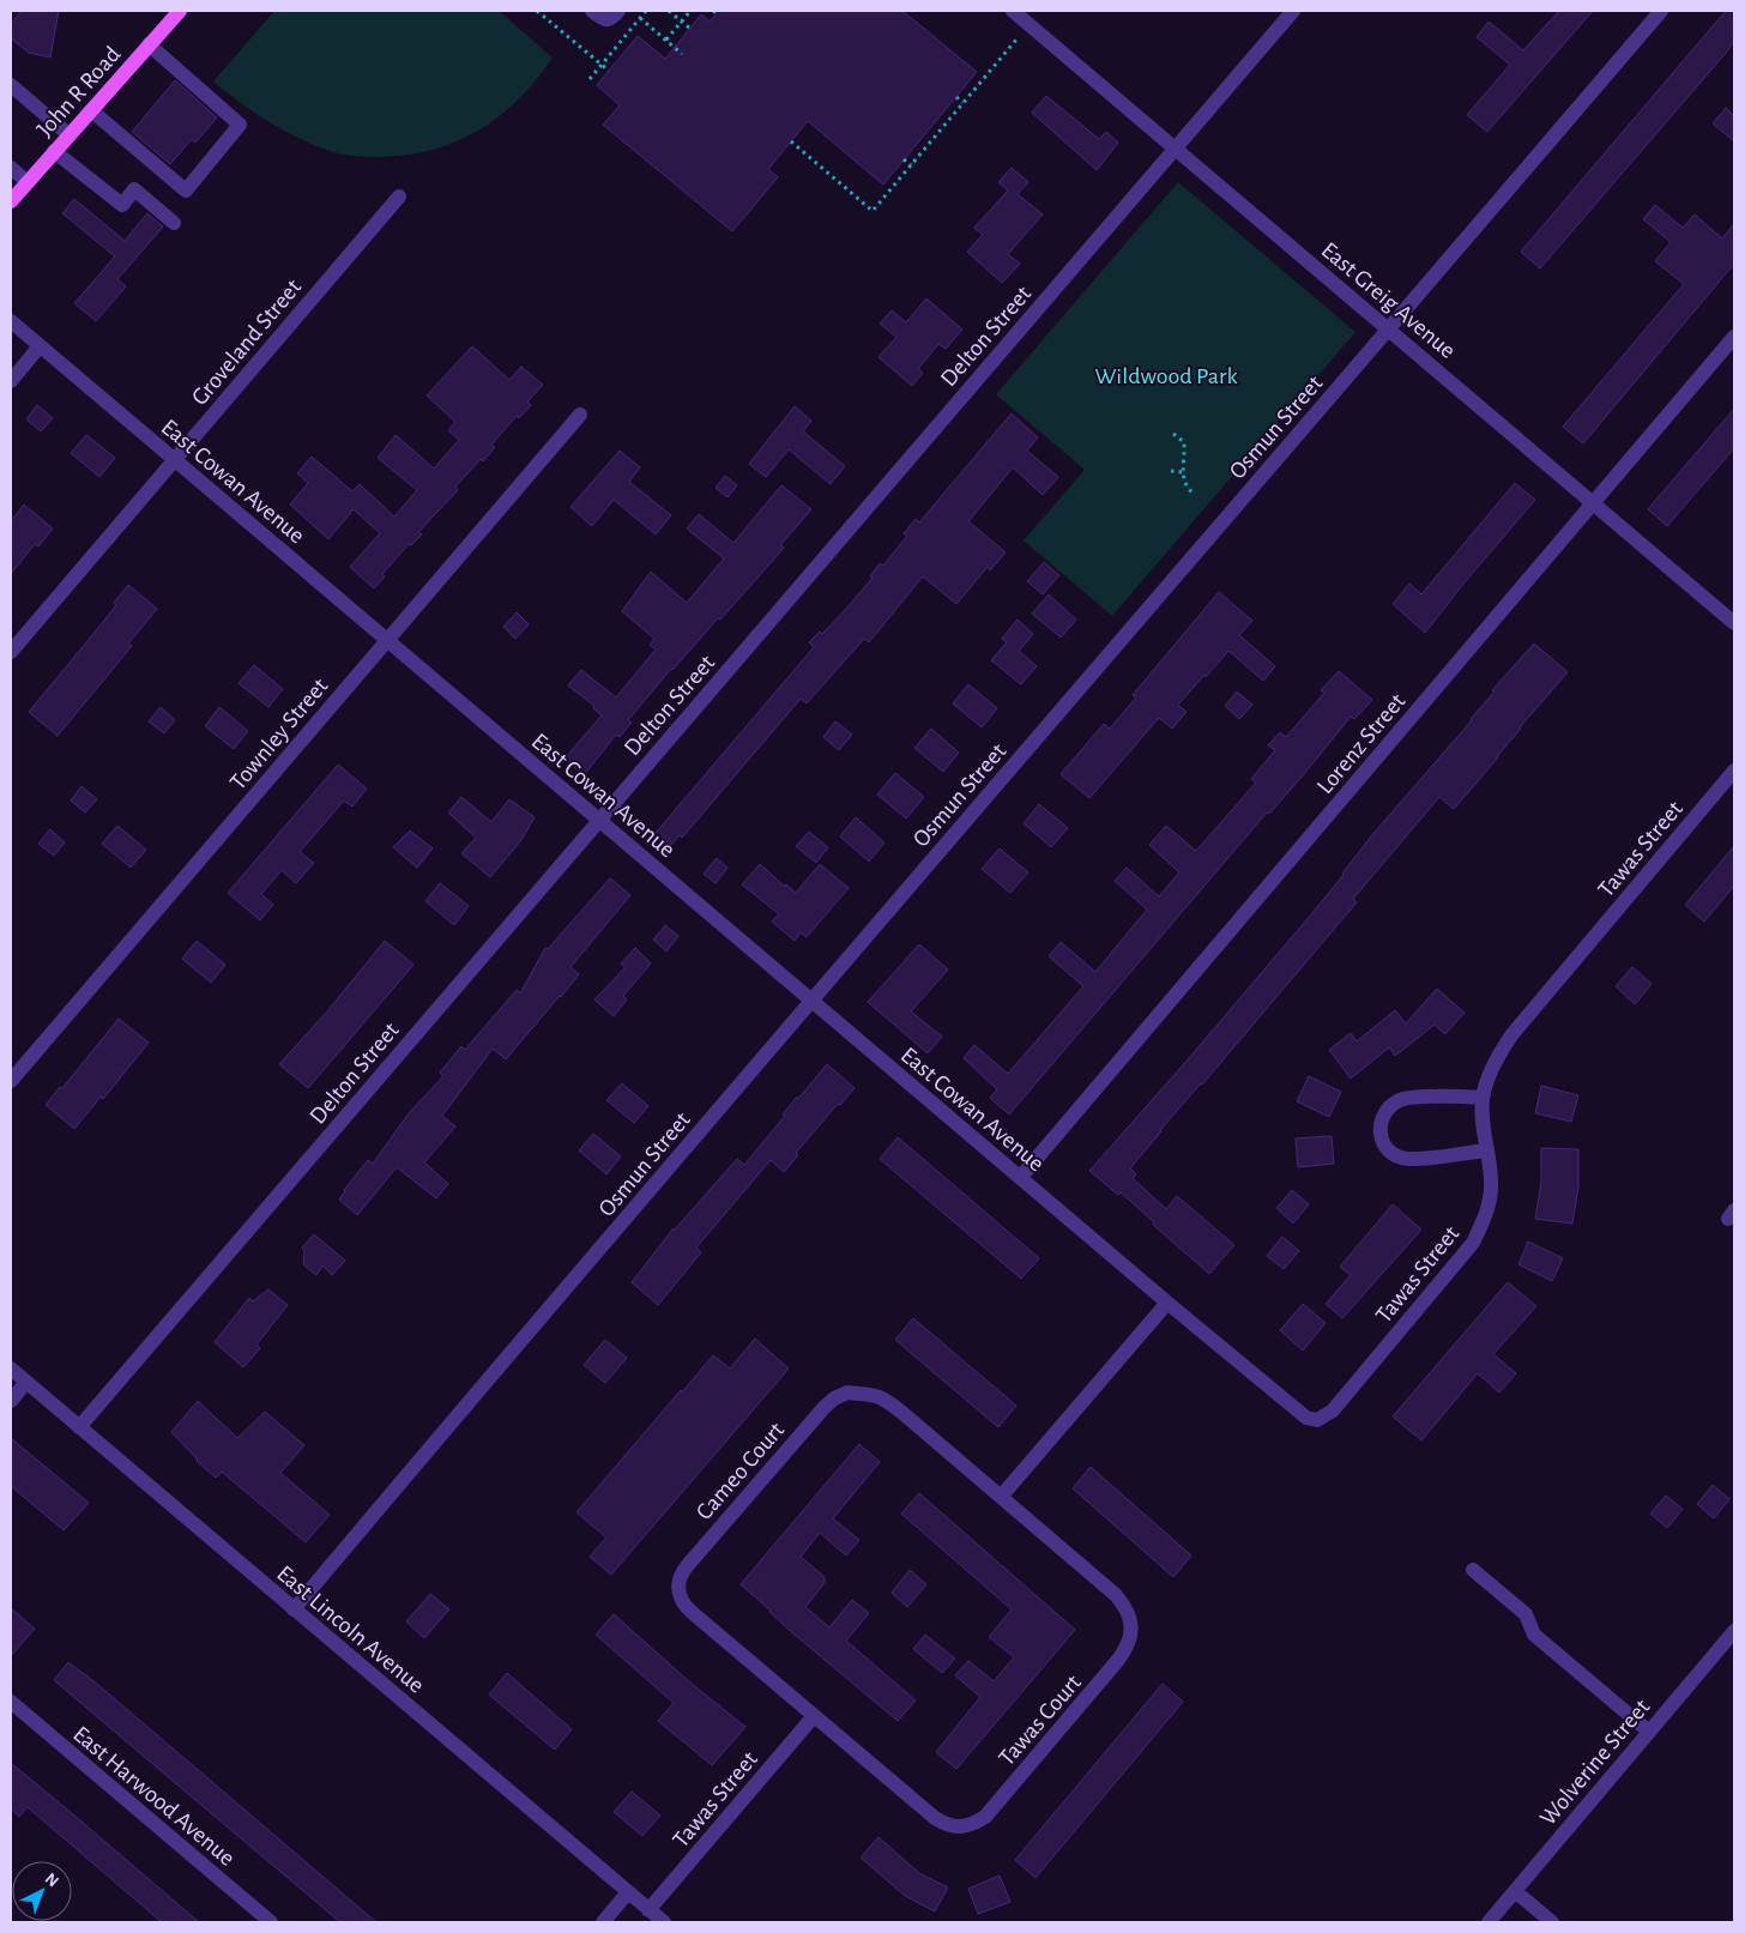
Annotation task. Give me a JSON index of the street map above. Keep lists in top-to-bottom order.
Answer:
{
  "streets": {
    "main road": ["John R Road"],
    "street": [
      "East Greig Avenue",
      "Delton Street",
      "Groveland Street",
      "Osmun Street",
      "East Cowan Avenue",
      "Townley Street",
      "Lorenz Street",
      "Tawas Street",
      "Cameo Court",
      "East Lincoln Avenue",
      "Tawas Court",
      "Wolverine Street",
      "East Harwood Avenue"
    ]
  },
  "crossings": [
    ["East Greig Avenue", "Delton Street"],
    ["East Greig Avenue", "Osmun Street"],
    ["East Greig Avenue", "Lorenz Street"],
    ["Delton Street", "East Cowan Avenue"],
    ["Delton Street", "East Lincoln Avenue"],
    ["Groveland Street", "East Cowan Avenue"],
    ["Osmun Street", "East Cowan Avenue"],
    ["Osmun Street", "East Lincoln Avenue"],
    ["East Cowan Avenue", "Townley Street"],
    ["East Cowan Avenue", "Lorenz Street"],
    ["East Cowan Avenue", "Tawas Street"],
    ["Tawas Street", "Cameo Court"],
    ["Tawas Street", "East Lincoln Avenue"],
    ["Tawas Street", "Tawas Court"],
    ["Cameo Court", "Tawas Court"]
  ],
  "parks": ["Wildwood Park"],
  "north": "top right"
}
